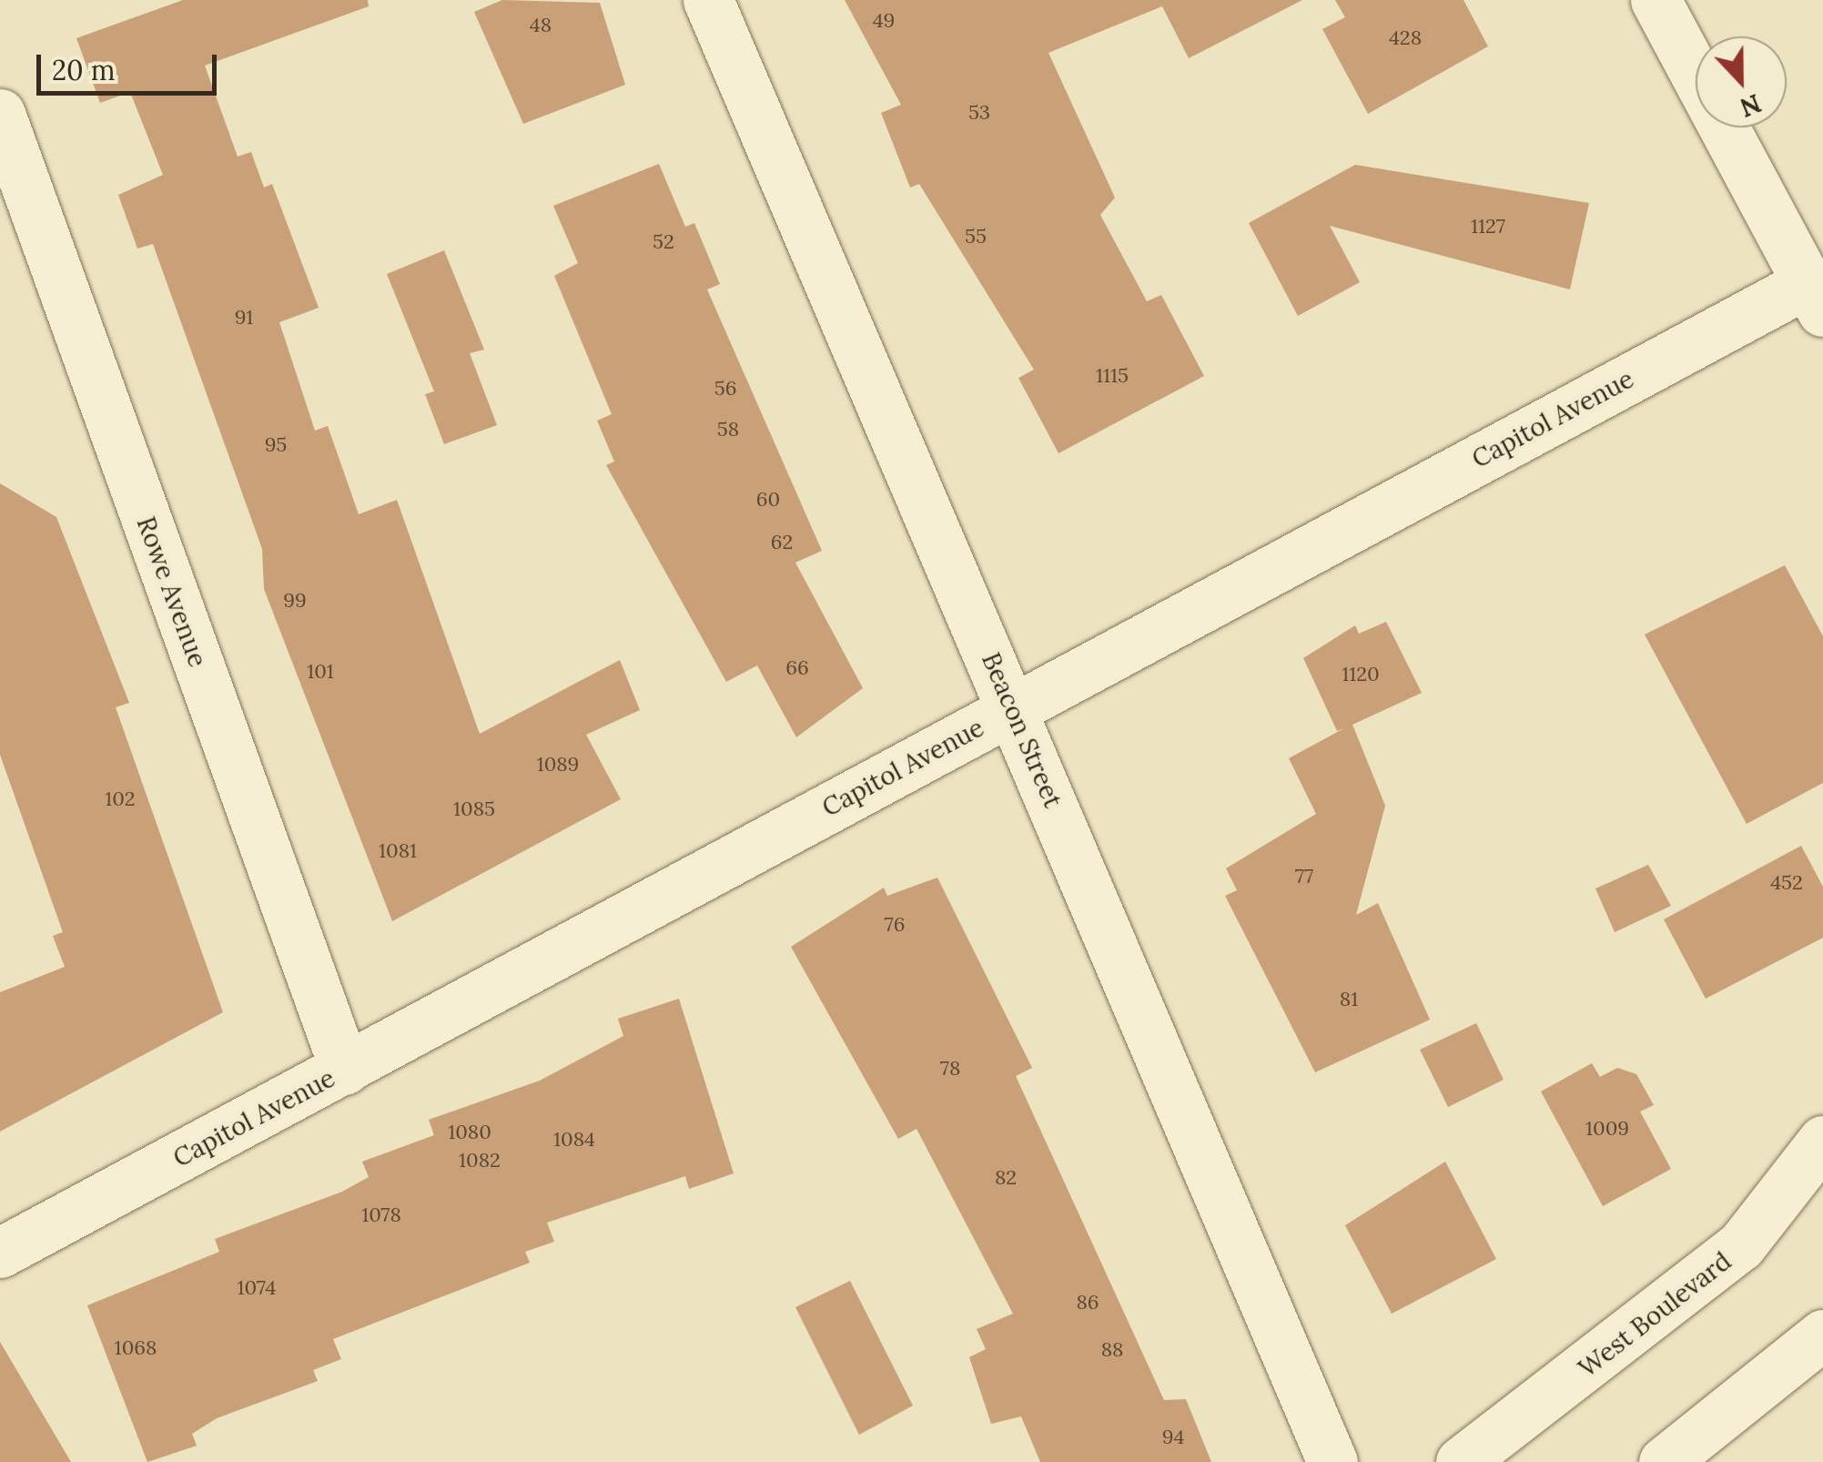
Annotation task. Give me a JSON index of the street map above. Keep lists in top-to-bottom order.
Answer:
{
  "streets": {
    "main road": [
      "Capitol Avenue",
      "Rowe Avenue",
      "Beacon Street",
      "West Boulevard"
    ]
  },
  "crossings": [
    ["Capitol Avenue", "Rowe Avenue"],
    ["Capitol Avenue", "Beacon Street"]
  ],
  "house_numbers": [
    "49",
    "48",
    "428",
    "53",
    "1127",
    "55",
    "52",
    "91",
    "1115",
    "56",
    "58",
    "95",
    "60",
    "62",
    "99",
    "66",
    "101",
    "1120",
    "1089",
    "102",
    "1085",
    "1081",
    "77",
    "452",
    "76",
    "81",
    "78",
    "1009",
    "1080",
    "1084",
    "1082",
    "82",
    "1078",
    "1074",
    "86",
    "1068",
    "88",
    "94"
  ],
  "scale_bar": "20 m",
  "north": "bottom"
}
